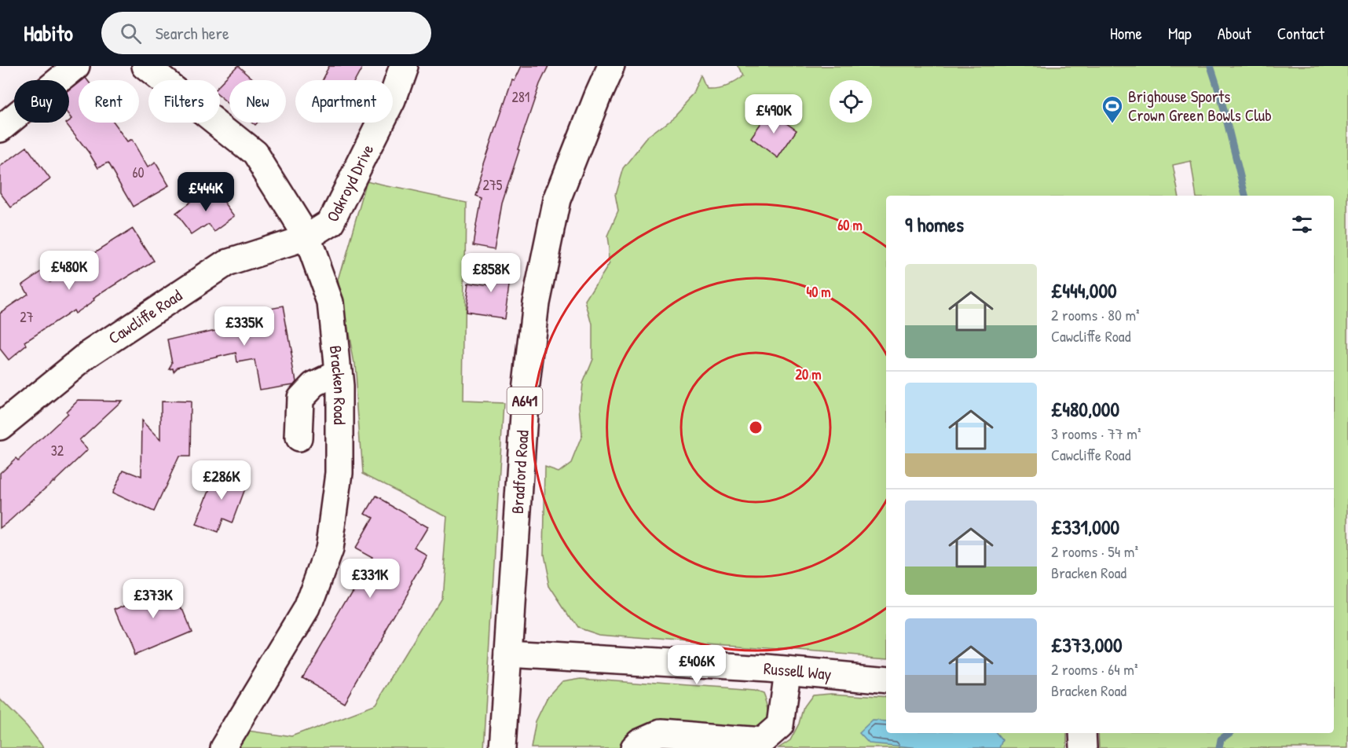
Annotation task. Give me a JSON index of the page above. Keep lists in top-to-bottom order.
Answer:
{
  "streets": {
    "street": [
      "Oakroyd Drive",
      "Cawcliffe Road",
      "Bracken Road",
      "A641",
      "Bradford Road",
      "Russell Way"
    ]
  },
  "crossings": [
    ["Oakroyd Drive", "Cawcliffe Road"],
    ["Oakroyd Drive", "Bracken Road"],
    ["Cawcliffe Road", "Bracken Road"],
    ["Bradford Road", "Russell Way"]
  ],
  "places": {
    "sports": ["Brighouse Sports Crown Green Bowls Club"]
  },
  "house_numbers": [
    "281",
    "60",
    "275",
    "27",
    "32"
  ],
  "page": {
    "header": "Habito",
    "search": "Search here",
    "nav": [
      "Home",
      "Map",
      "About",
      "Contact"
    ],
    "chip": [
      "Buy",
      "Rent",
      "Filters",
      "New",
      "Apartment"
    ],
    "price": [
      "£490K",
      "£444K",
      "£480K",
      "£858K",
      "£335K",
      "£286K",
      "£331K",
      "£373K",
      "£406K"
    ],
    "heading": "9 homes",
    "list": [
      {
        "name": "£444,000",
        "note": "2 rooms · 80 m² · Cawcliffe Road"
      },
      {
        "name": "£480,000",
        "note": "3 rooms · 77 m² · Cawcliffe Road"
      },
      {
        "name": "£331,000",
        "note": "2 rooms · 54 m² · Bracken Road"
      },
      {
        "name": "£373,000",
        "note": "2 rooms · 64 m² · Bracken Road"
      }
    ]
  },
  "rings": ["60 m", "40 m", "20 m"]
}
